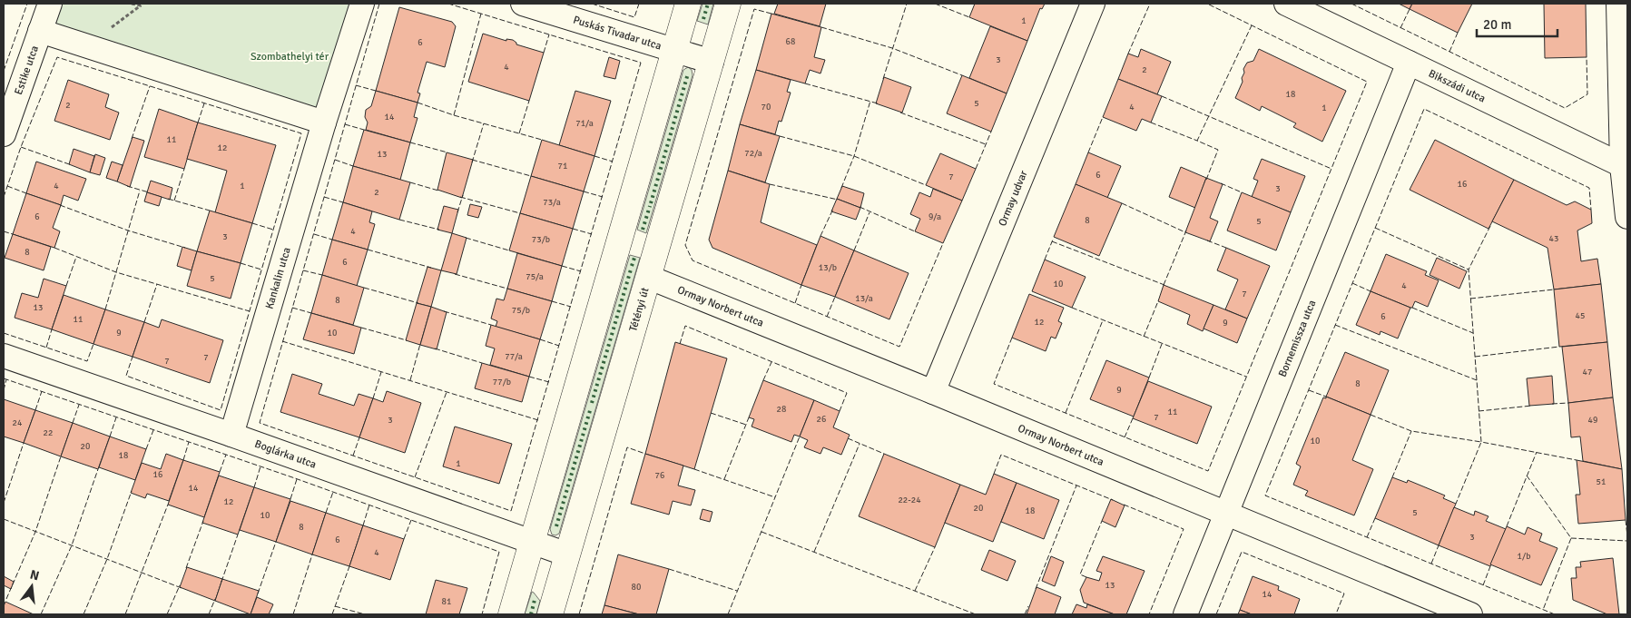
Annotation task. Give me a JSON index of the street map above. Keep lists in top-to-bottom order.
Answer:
{
  "streets": {
    "street": [
      "Puskás Tivadar utca",
      "Estike utca",
      "Bikszádi utca",
      "Ormay udvar",
      "Kankalin utca",
      "Ormay Norbert utca",
      "Tétényi út",
      "Bornemissza utca",
      "Boglárka utca"
    ]
  },
  "crossings": [
    ["Puskás Tivadar utca", "Tétényi út"],
    ["Bikszádi utca", "Bornemissza utca"],
    ["Ormay udvar", "Ormay Norbert utca"],
    ["Kankalin utca", "Boglárka utca"],
    ["Ormay Norbert utca", "Tétényi út"],
    ["Ormay Norbert utca", "Bornemissza utca"],
    ["Tétényi út", "Boglárka utca"]
  ],
  "parks": ["Szombathelyi tér"],
  "house_numbers": [
    "1",
    "68",
    "6",
    "3",
    "4",
    "2",
    "18",
    "5",
    "2",
    "70",
    "4",
    "1",
    "14",
    "71/a",
    "11",
    "12",
    "72/a",
    "13",
    "71",
    "6",
    "7",
    "16",
    "4",
    "1",
    "3",
    "2",
    "73/a",
    "6",
    "9/a",
    "8",
    "5",
    "4",
    "3",
    "43",
    "73/b",
    "8",
    "6",
    "13/b",
    "75/a",
    "5",
    "10",
    "4",
    "7",
    "13/a",
    "8",
    "13",
    "75/b",
    "45",
    "6",
    "11",
    "12",
    "9",
    "9",
    "10",
    "77/a",
    "7",
    "7",
    "47",
    "77/b",
    "8",
    "9",
    "28",
    "11",
    "7",
    "26",
    "3",
    "49",
    "24",
    "22",
    "10",
    "20",
    "18",
    "1",
    "16",
    "76",
    "51",
    "14",
    "22-24",
    "12",
    "20",
    "18",
    "5",
    "10",
    "8",
    "3",
    "6",
    "4",
    "1/b",
    "13",
    "80",
    "14",
    "81"
  ],
  "scale_bar": "20 m",
  "north": "top"
}
